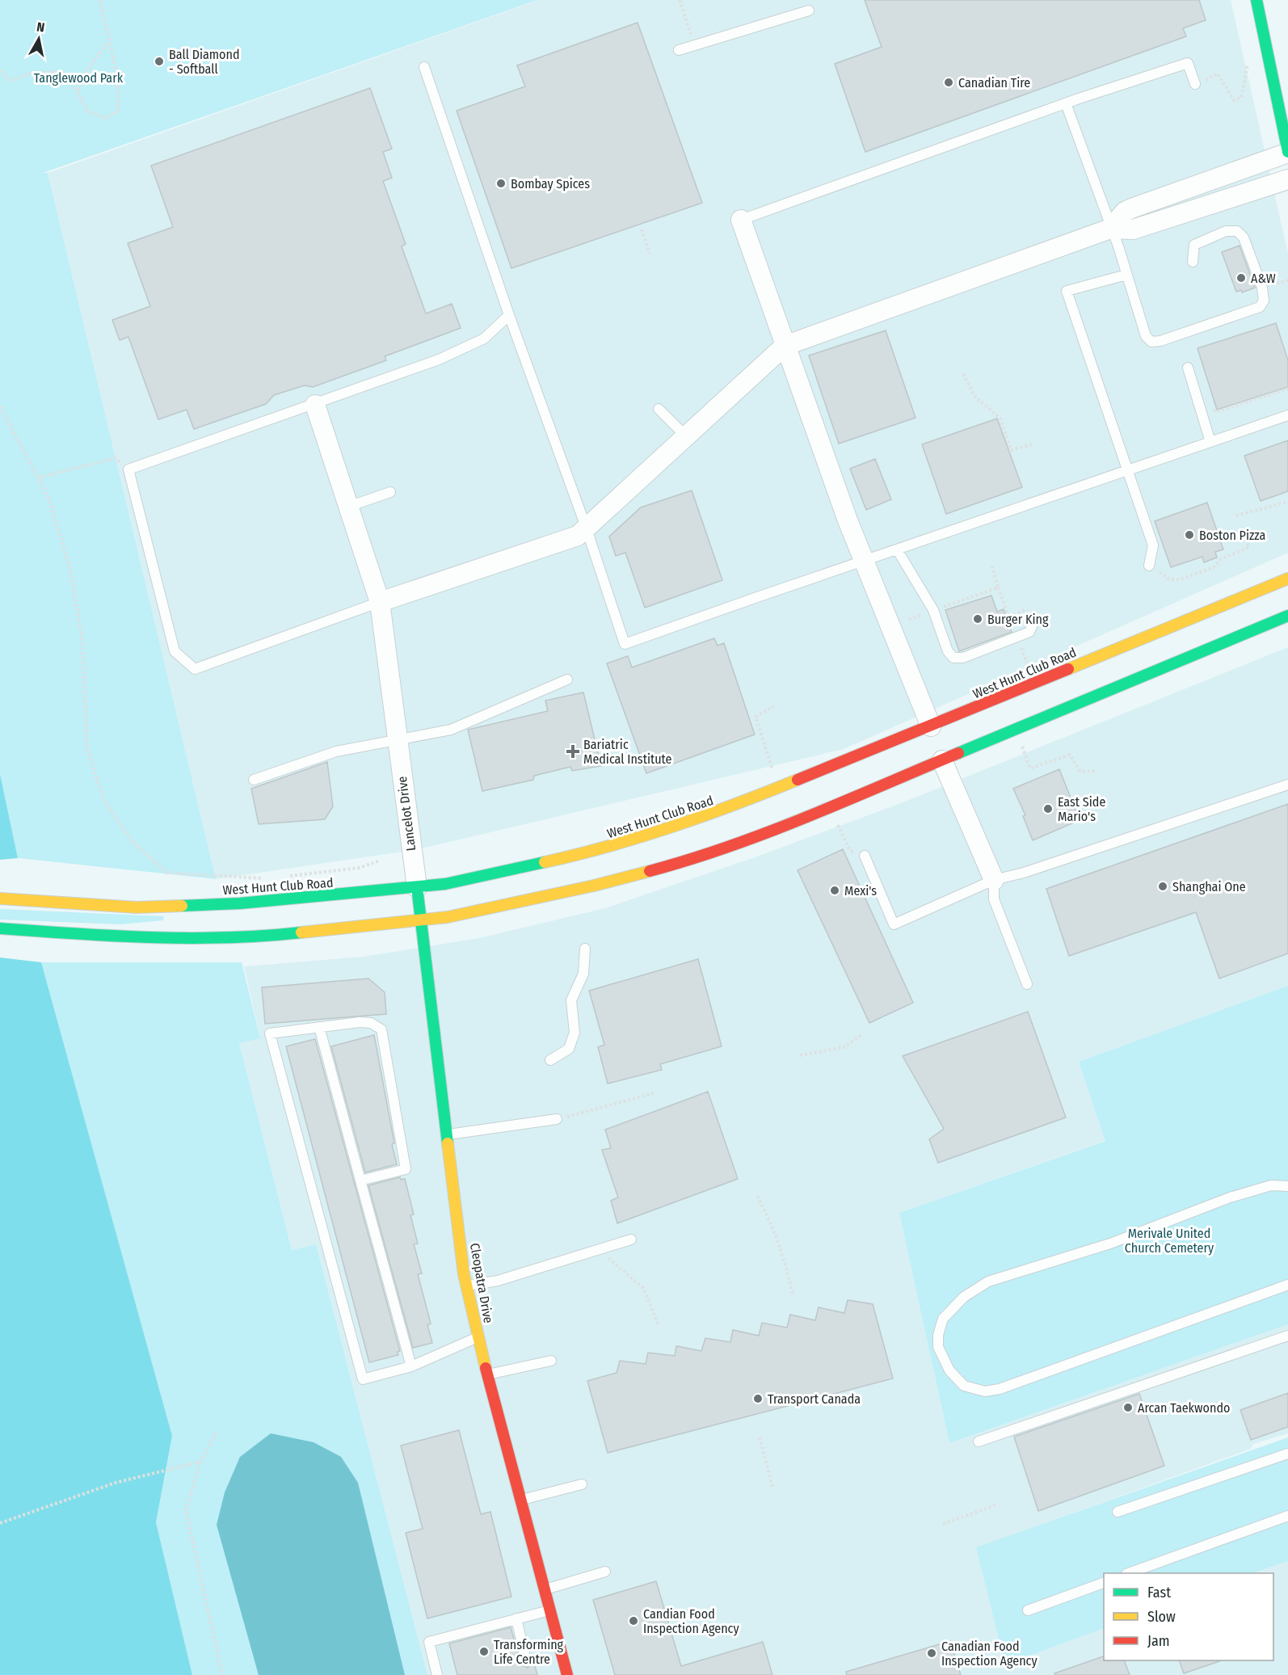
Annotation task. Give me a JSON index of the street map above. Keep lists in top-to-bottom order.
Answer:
{
  "streets": {
    "main road": ["West Hunt Club Road", "Cleopatra Drive"],
    "street": ["Lancelot Drive"]
  },
  "crossings": [
    ["West Hunt Club Road", "Lancelot Drive"],
    ["West Hunt Club Road", "Cleopatra Drive"],
    ["Lancelot Drive", "Cleopatra Drive"]
  ],
  "parks": ["Tanglewood Park", "Merivale United Church Cemetery"],
  "places": {
    "other": [
      "Ball Diamond - Softball",
      "Canadian Tire",
      "Bombay Spices",
      "A&W",
      "Boston Pizza",
      "Burger King",
      "East Side Mario's",
      "Shanghai One",
      "Mexi's",
      "Transport Canada",
      "Arcan Taekwondo",
      "Candian Food Inspection Agency",
      "Transforming Life Centre",
      "Canadian Food Inspection Agency"
    ],
    "health": ["Bariatric Medical Institute"]
  },
  "legend": ["Fast", "Slow", "Jam"],
  "north": "top"
}
